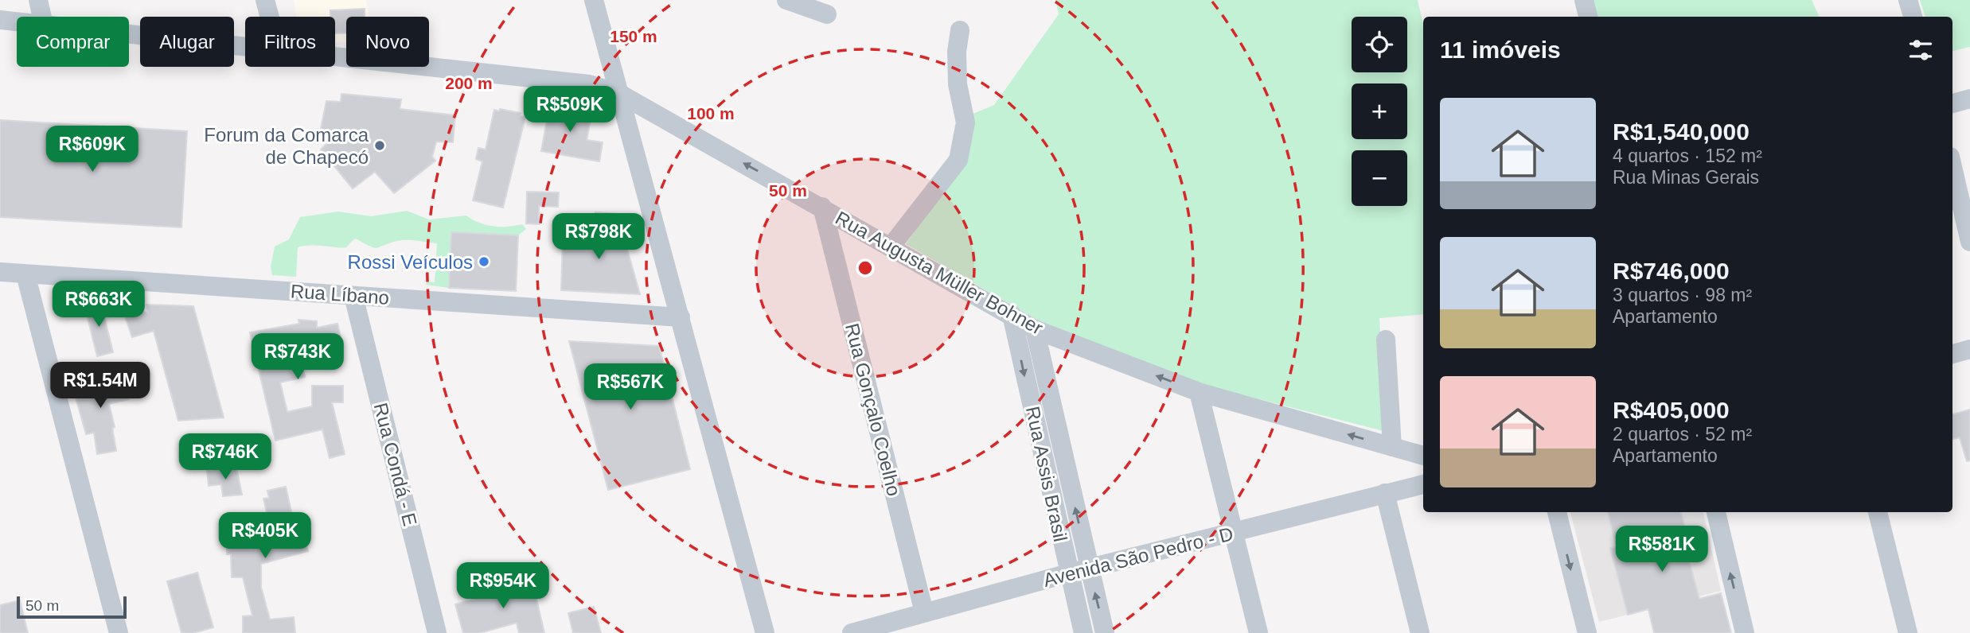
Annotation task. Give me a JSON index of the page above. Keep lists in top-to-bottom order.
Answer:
{
  "streets": {
    "street": [
      "Rua Augusta Müller Bohner",
      "Rua Líbano",
      "Rua Gonçalo Coelho",
      "Rua Condá - E",
      "Rua Assis Brasil",
      "Avenida São Pedro - D"
    ]
  },
  "crossings": [
    ["Rua Augusta Müller Bohner", "Rua Gonçalo Coelho"],
    ["Rua Augusta Müller Bohner", "Rua Assis Brasil"],
    ["Rua Líbano", "Rua Condá - E"],
    ["Rua Gonçalo Coelho", "Avenida São Pedro - D"],
    ["Rua Assis Brasil", "Avenida São Pedro - D"]
  ],
  "one_way": ["Rua Augusta Müller Bohner"],
  "places": ["Forum da Comarca de Chapecó", "Rossi Veículos"],
  "scale_bar": "50 m",
  "page": {
    "map_buttons": ["+", "−"],
    "chip": [
      "Comprar",
      "Alugar",
      "Filtros",
      "Novo"
    ],
    "heading": "11 imóveis",
    "list": [
      {
        "name": "R$1,540,000",
        "note": "4 quartos · 152 m² · Rua Minas Gerais"
      },
      {
        "name": "R$746,000",
        "note": "3 quartos · 98 m² · Apartamento"
      },
      {
        "name": "R$405,000",
        "note": "2 quartos · 52 m² · Apartamento"
      }
    ],
    "price": [
      "R$509K",
      "R$609K",
      "R$798K",
      "R$663K",
      "R$743K",
      "R$1.54M",
      "R$567K",
      "R$746K",
      "R$405K",
      "R$581K",
      "R$954K"
    ],
    "scale": "50 m"
  },
  "rings": [
    "150 m",
    "200 m",
    "100 m",
    "50 m"
  ]
}
